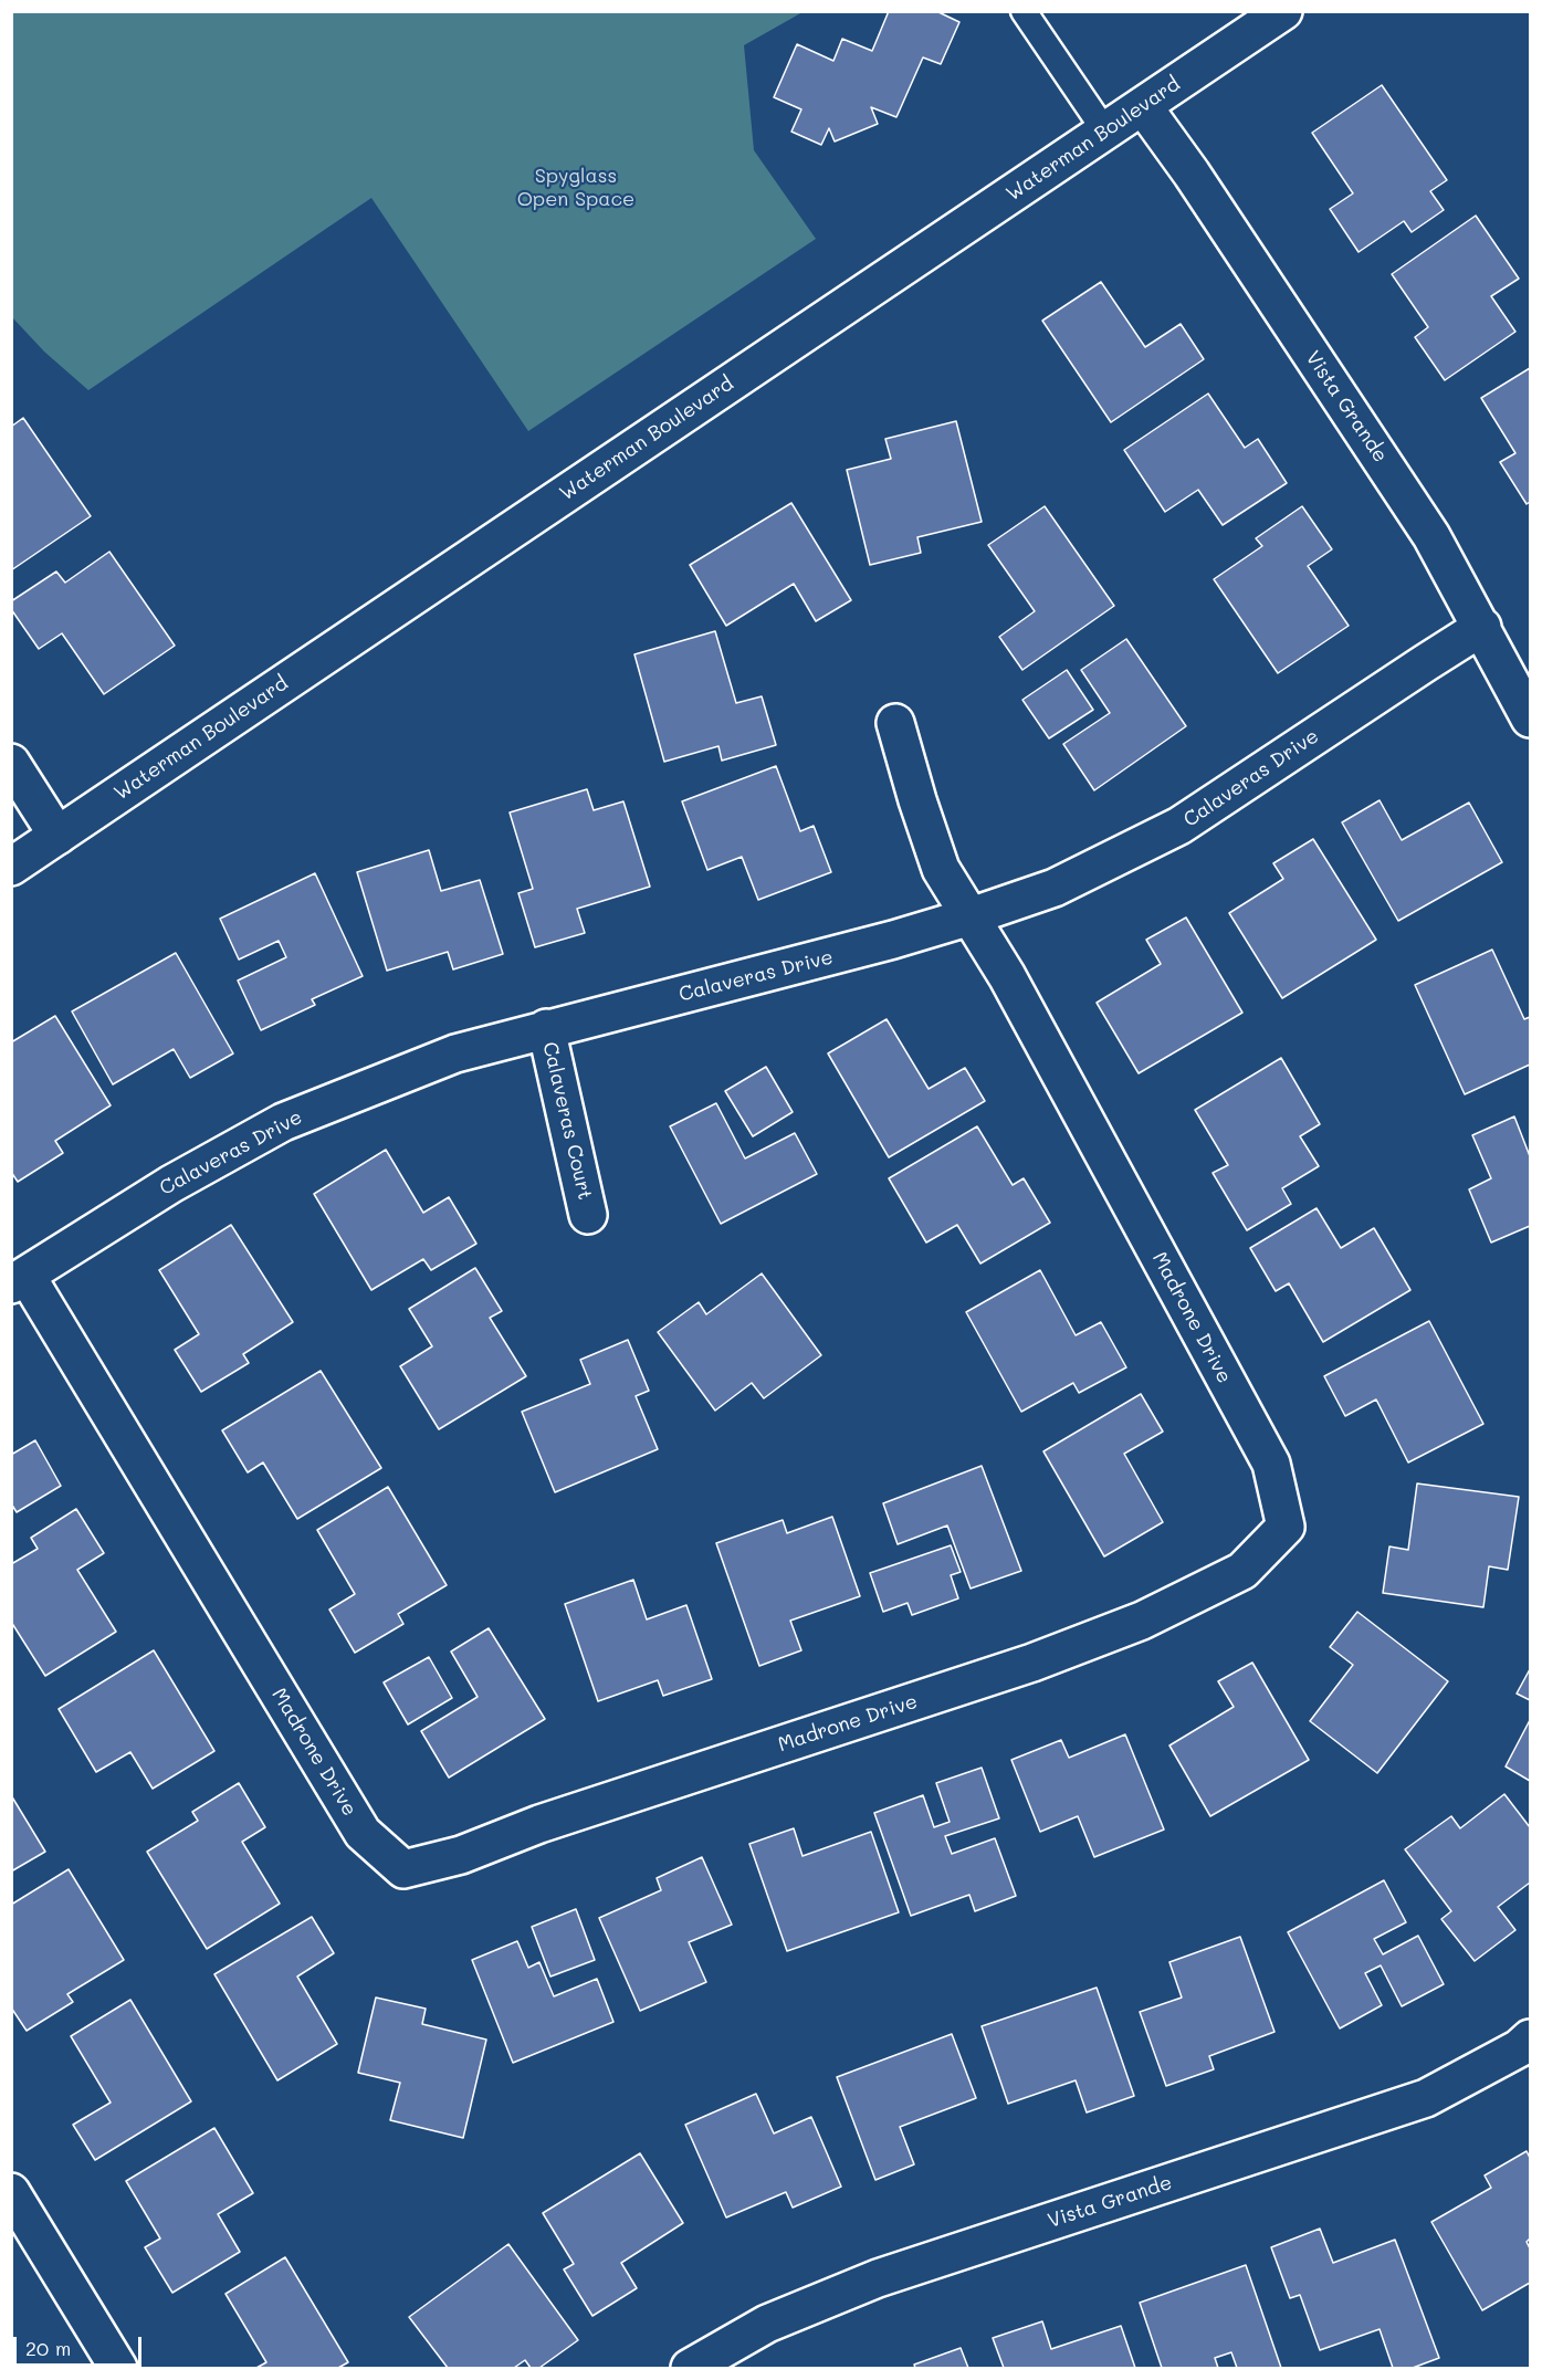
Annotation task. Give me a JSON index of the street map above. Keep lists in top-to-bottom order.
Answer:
{
  "streets": {
    "street": [
      "Waterman Boulevard",
      "Vista Grande",
      "Calaveras Drive",
      "Calaveras Court",
      "Madrone Drive"
    ]
  },
  "crossings": [
    ["Waterman Boulevard", "Vista Grande"],
    ["Vista Grande", "Calaveras Drive"],
    ["Calaveras Drive", "Calaveras Court"],
    ["Calaveras Drive", "Madrone Drive"]
  ],
  "parks": ["Spyglass Open Space"],
  "scale_bar": "20 m"
}
